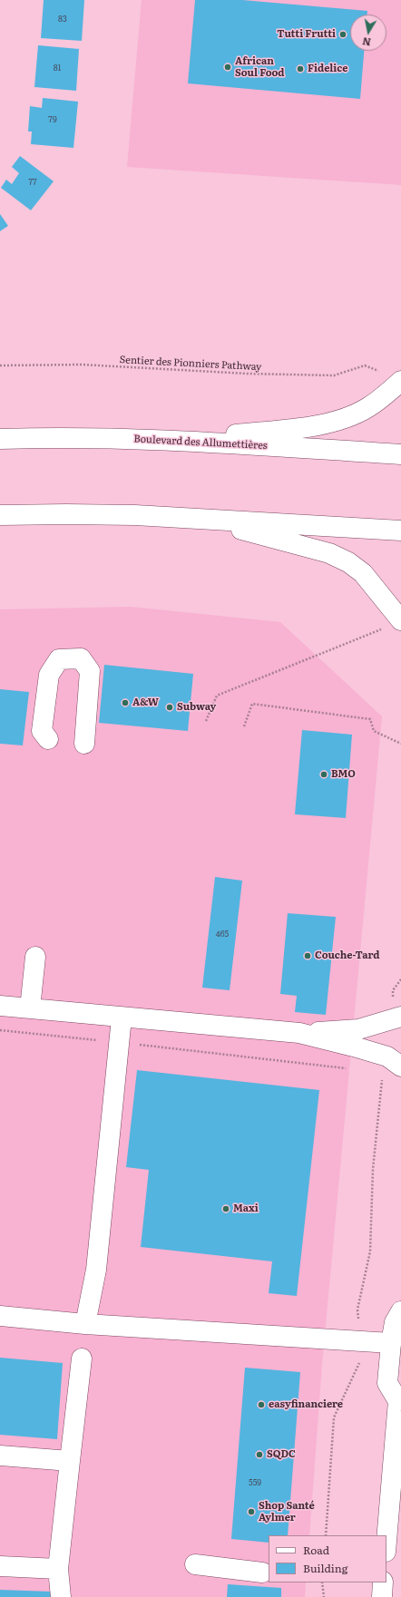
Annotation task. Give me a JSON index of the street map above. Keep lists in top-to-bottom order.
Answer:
{
  "streets": {
    "main road": ["Boulevard des Allumettières"],
    "path": ["Sentier des Pionniers Pathway"]
  },
  "places": [
    "Tutti Frutti",
    "African Soul Food",
    "Fidelice",
    "A&W",
    "Subway",
    "BMO",
    "Couche-Tard",
    "Maxi",
    "easyfinanciere",
    "SQDC",
    "Shop Santé Aylmer"
  ],
  "house_numbers": [
    "83",
    "81",
    "79",
    "77",
    "465",
    "559"
  ],
  "legend": ["Road", "Building"],
  "north": "bottom"
}
